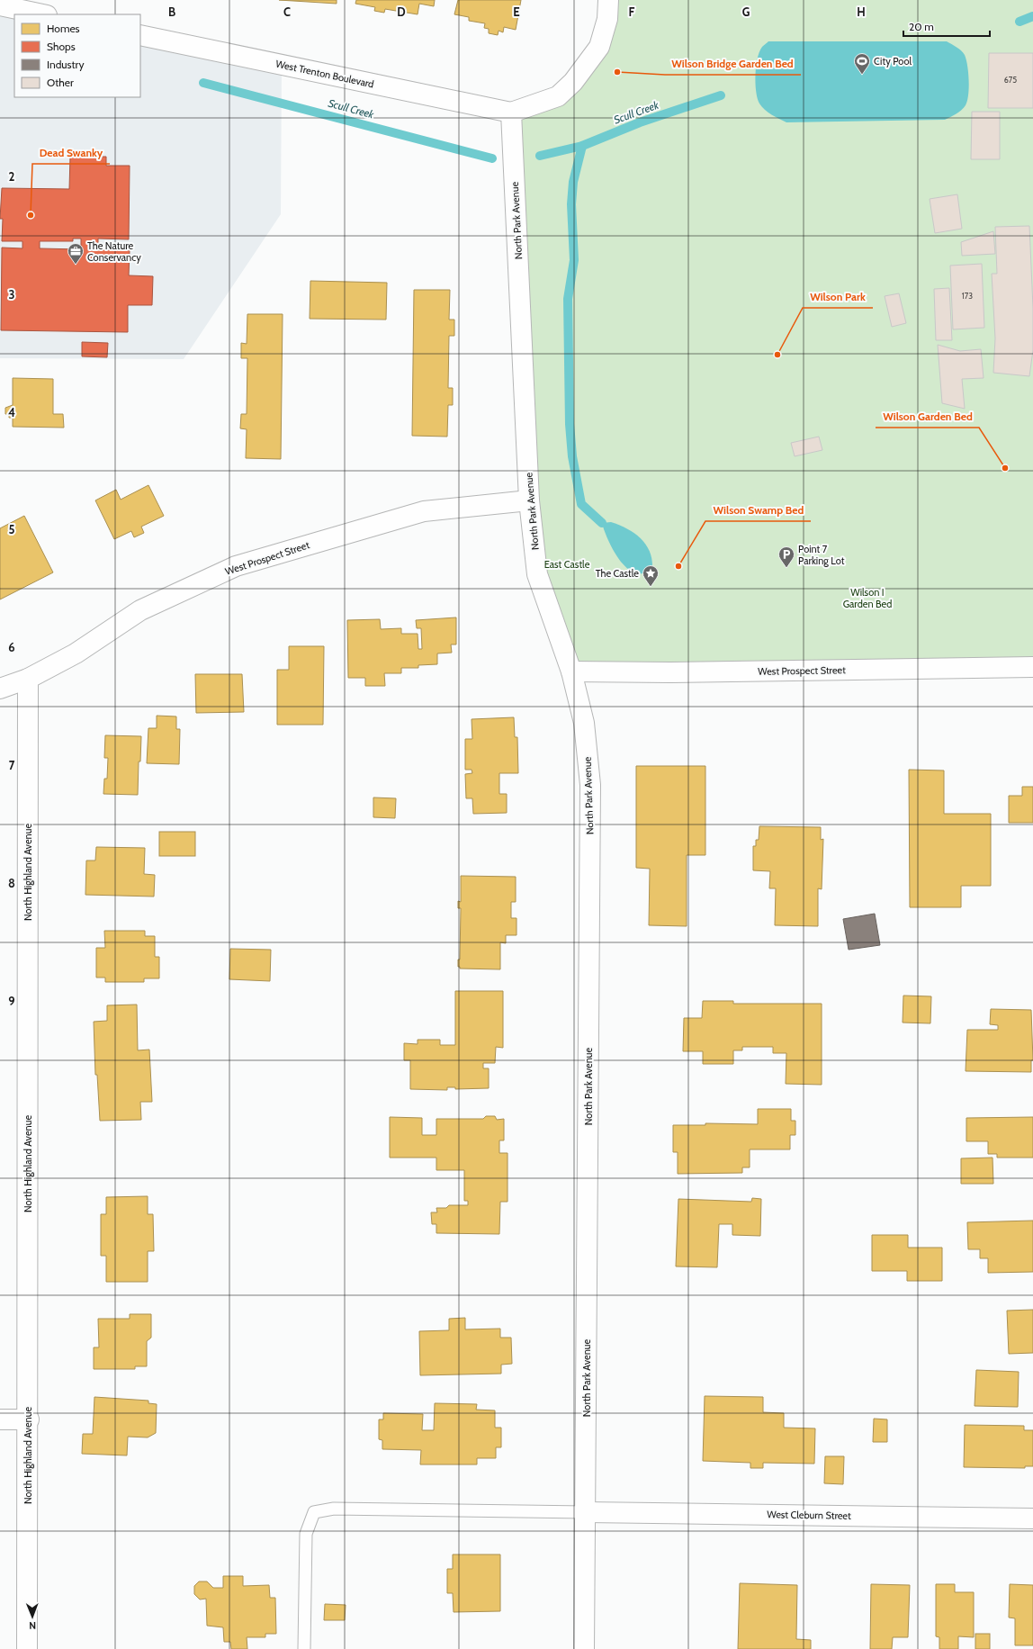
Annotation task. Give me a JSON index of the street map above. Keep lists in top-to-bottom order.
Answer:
{
  "streets": {
    "street": [
      "West Trenton Boulevard",
      "North Park Avenue",
      "West Prospect Street",
      "North Highland Avenue",
      "West Cleburn Street"
    ]
  },
  "crossings": [
    ["West Trenton Boulevard", "North Park Avenue"],
    ["North Park Avenue", "West Prospect Street"],
    ["North Park Avenue", "West Cleburn Street"],
    ["West Prospect Street", "North Highland Avenue"]
  ],
  "water": ["Scull Creek"],
  "parks": ["East Castle", "Wilson I Garden Bed"],
  "places": {
    "other": [
      "Wilson Bridge Garden Bed",
      "Dead Swanky",
      "Wilson Park",
      "Wilson Garden Bed",
      "Wilson Swamp Bed"
    ],
    "sports": ["City Pool"],
    "office": ["The Nature Conservancy"],
    "parking": ["Point 7 Parking Lot"],
    "place": ["The Castle"]
  },
  "house_numbers": ["675", "173"],
  "legend": [
    "Homes",
    "Shops",
    "Industry",
    "Other"
  ],
  "scale_bar": "20 m",
  "north": "bottom",
  "grid": {
    "columns": [
      "B",
      "C",
      "D",
      "E",
      "F",
      "G",
      "H"
    ],
    "rows": [
      "2",
      "3",
      "4",
      "5",
      "6",
      "7",
      "8",
      "9"
    ]
  }
}
